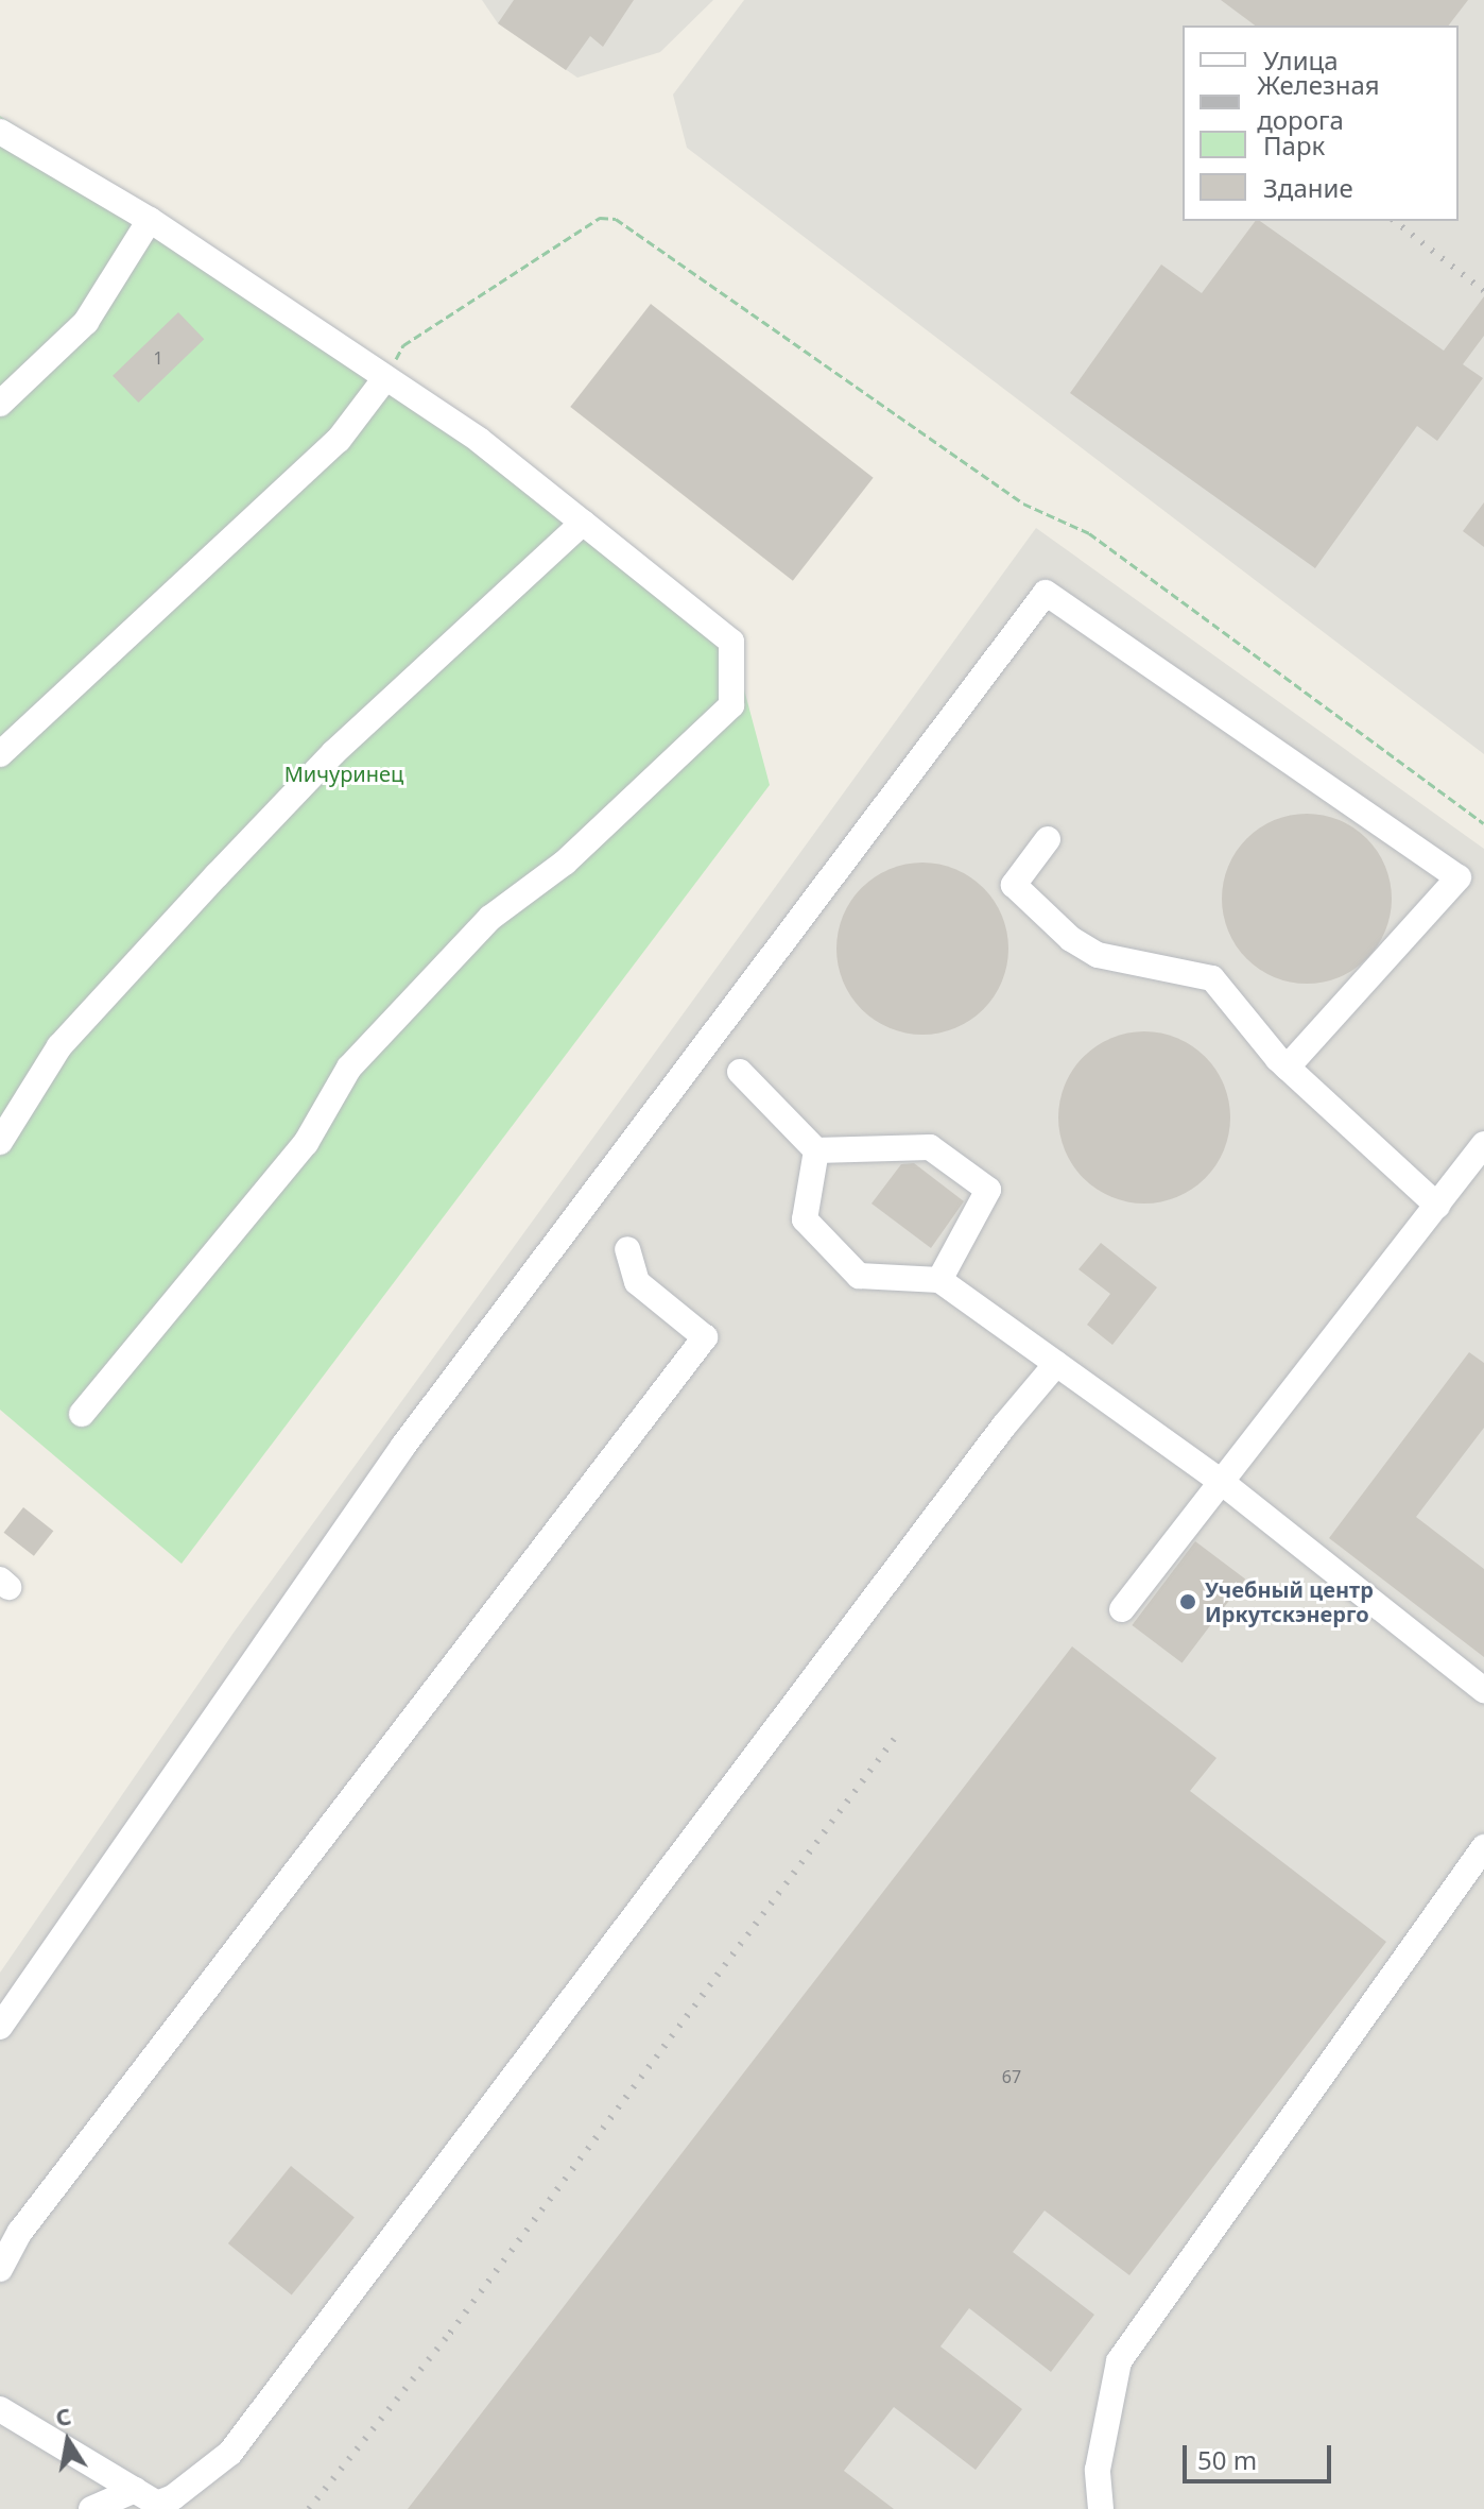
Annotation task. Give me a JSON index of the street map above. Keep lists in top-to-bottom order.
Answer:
{
  "parks": ["Мичуринец"],
  "places": ["Учебный центр Иркутскэнерго"],
  "house_numbers": ["1", "67"],
  "legend": [
    "Улица",
    "Железная дорога",
    "Парк",
    "Здание"
  ],
  "scale_bar": "50 m",
  "north": "top"
}
